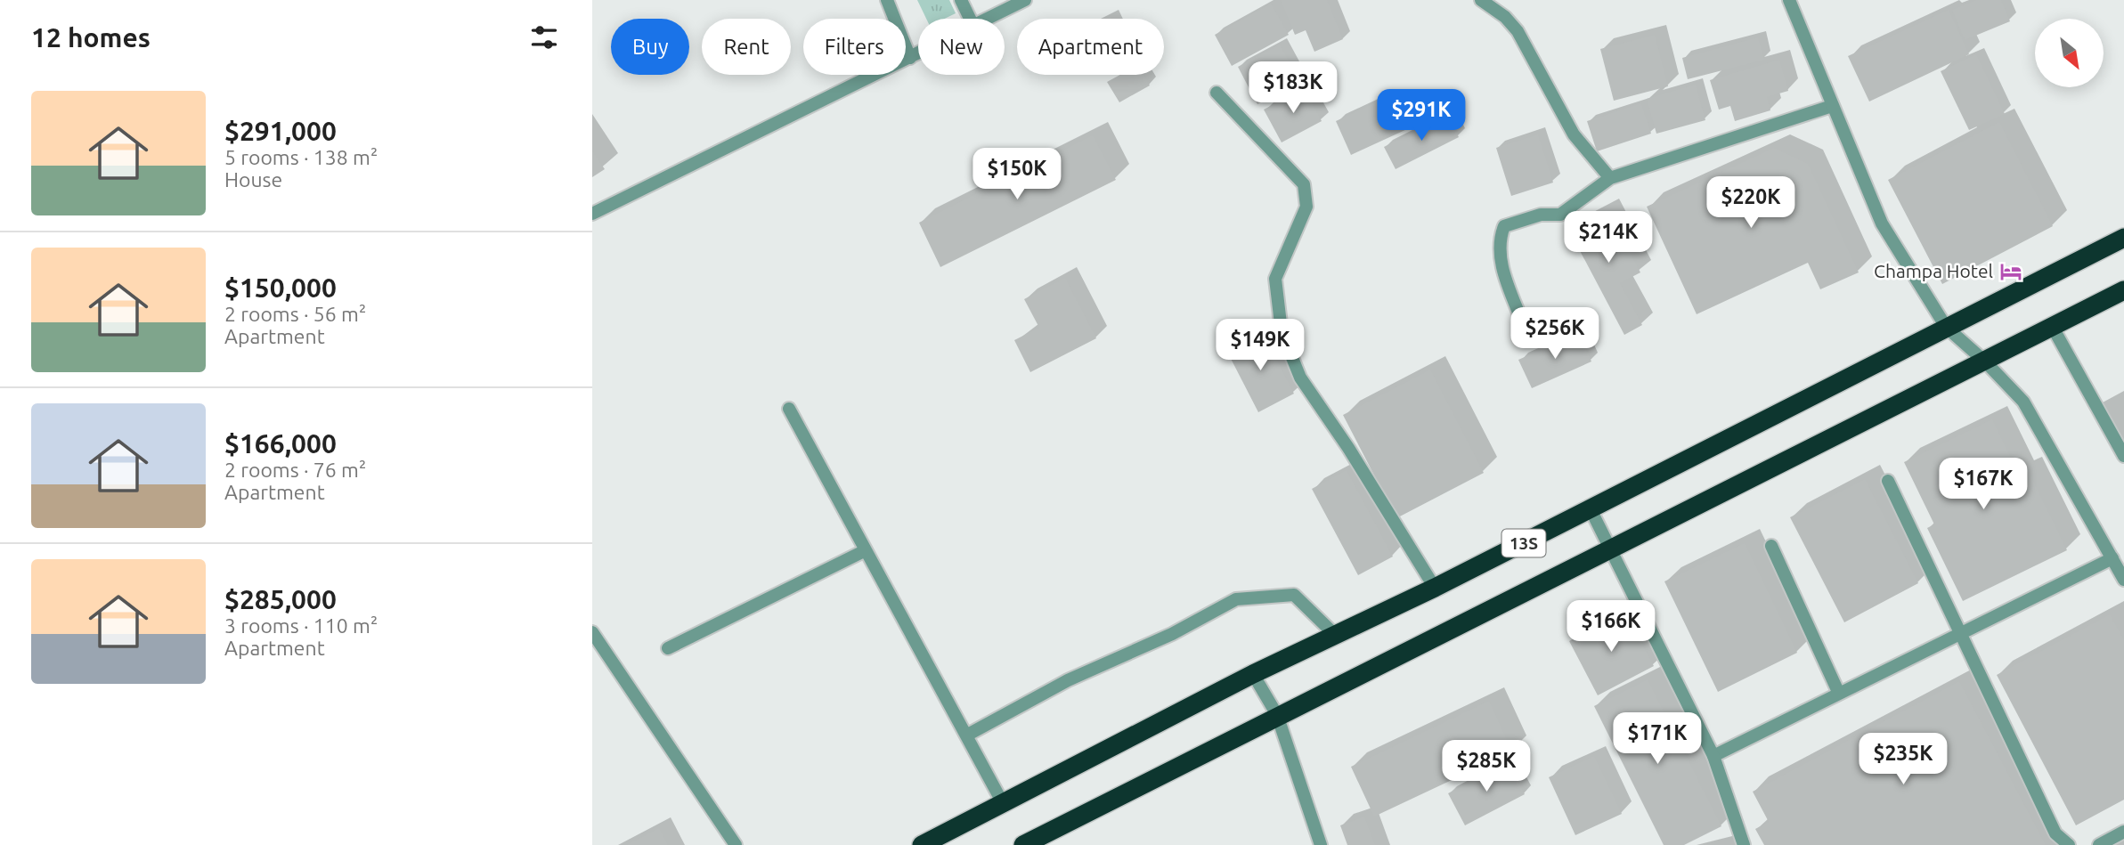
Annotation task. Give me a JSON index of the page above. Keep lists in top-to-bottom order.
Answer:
{
  "streets": {
    "highway": ["13S"]
  },
  "places": {
    "hotel": ["Champa Hotel"]
  },
  "north": "bottom right",
  "page": {
    "heading": "12 homes",
    "chip": [
      "Buy",
      "Rent",
      "Filters",
      "New",
      "Apartment"
    ],
    "price": [
      "$183K",
      "$291K",
      "$150K",
      "$220K",
      "$214K",
      "$256K",
      "$149K",
      "$167K",
      "$166K",
      "$171K",
      "$235K",
      "$285K"
    ],
    "list": [
      {
        "name": "$291,000",
        "note": "5 rooms · 138 m² · House"
      },
      {
        "name": "$150,000",
        "note": "2 rooms · 56 m² · Apartment"
      },
      {
        "name": "$166,000",
        "note": "2 rooms · 76 m² · Apartment"
      },
      {
        "name": "$285,000",
        "note": "3 rooms · 110 m² · Apartment"
      }
    ]
  }
}
